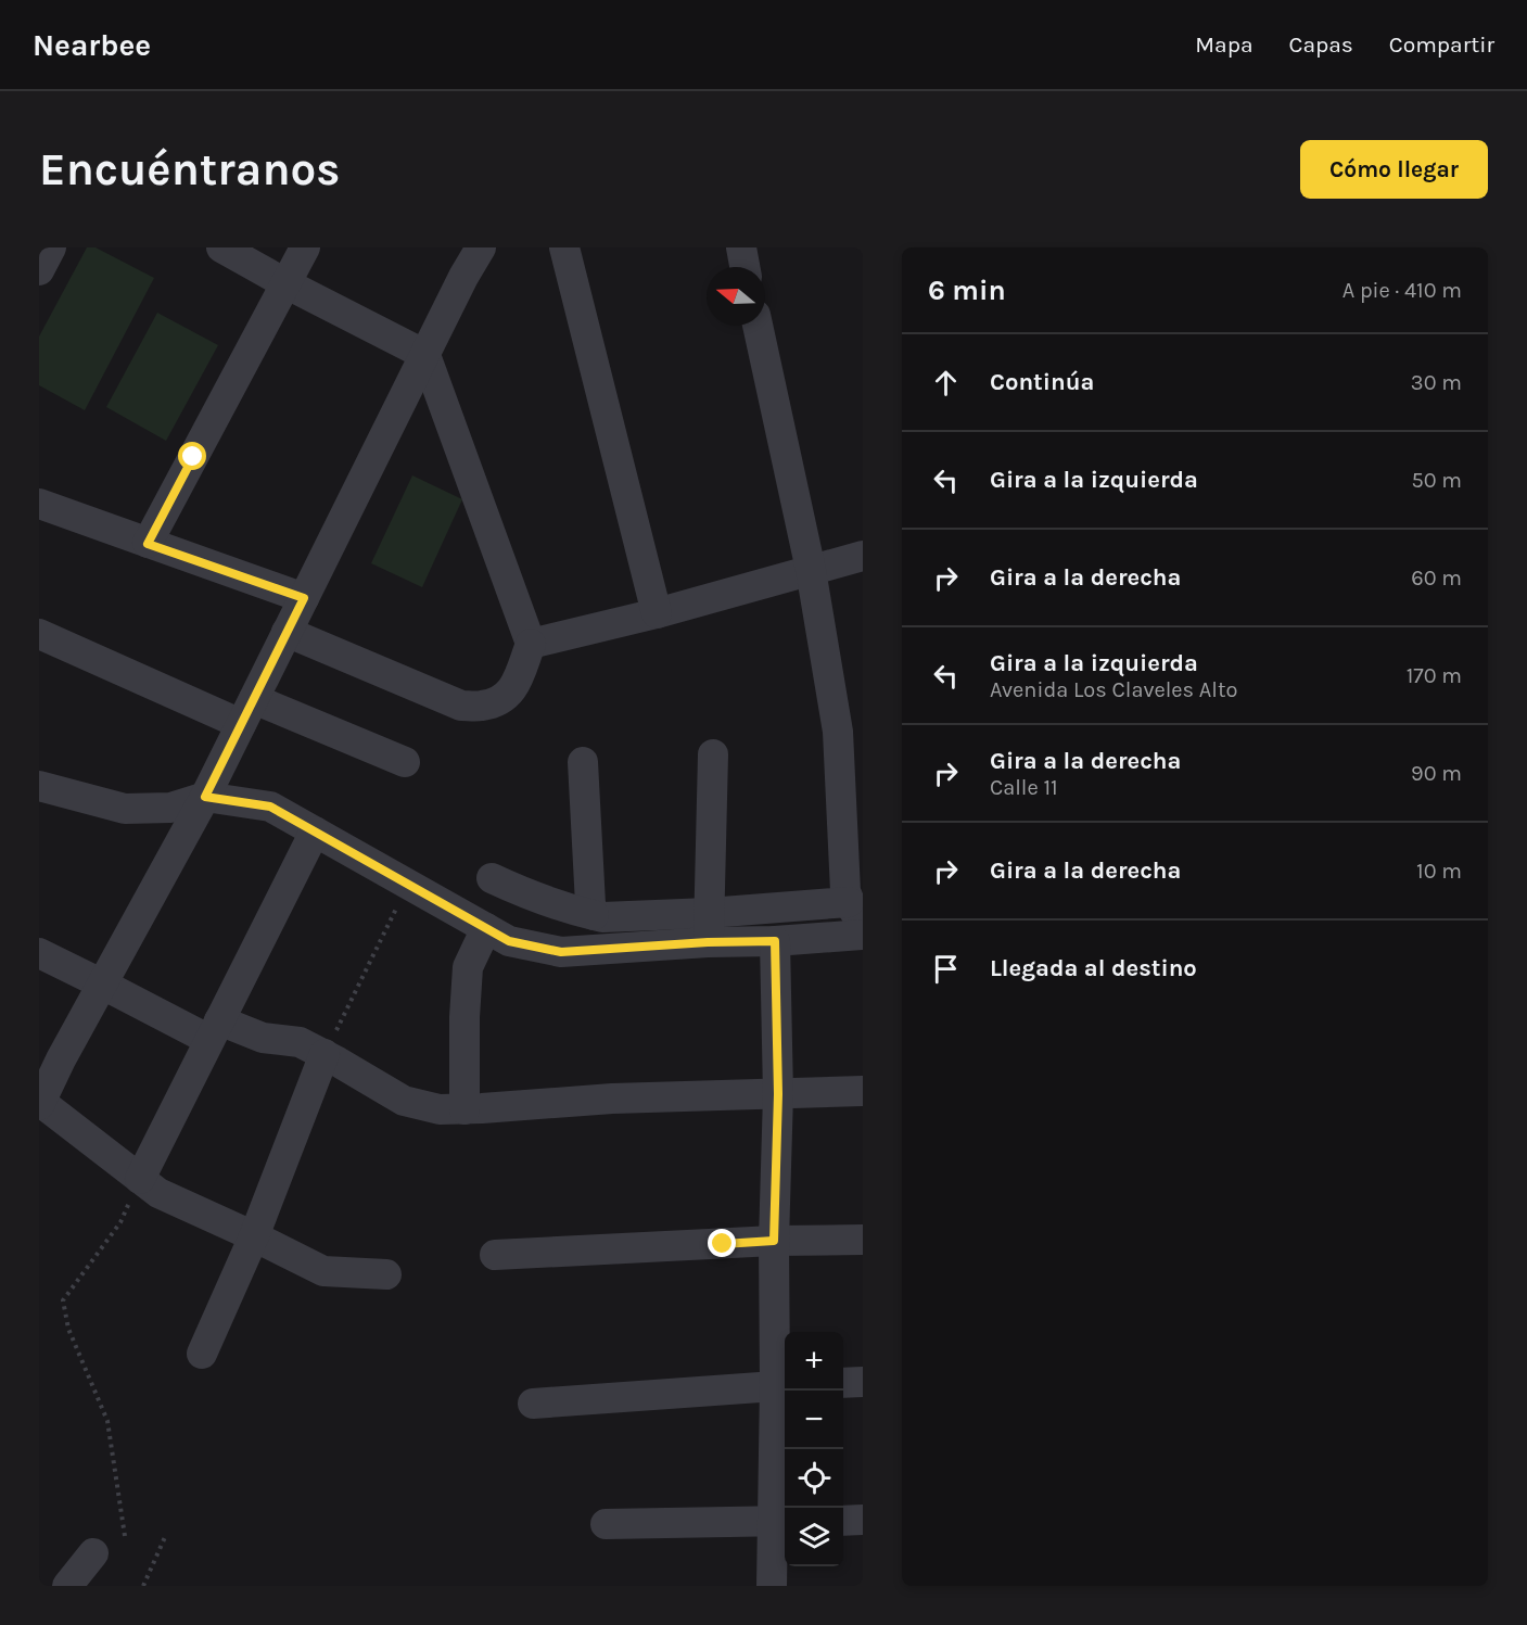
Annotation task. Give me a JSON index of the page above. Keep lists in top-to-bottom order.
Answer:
{
  "north": "left",
  "page": {
    "header": "Nearbee",
    "nav": ["Mapa", "Capas", "Compartir"],
    "buttons": "Cómo llegar",
    "title": "Encuéntranos",
    "heading": ["6 min", "A pie · 410 m"],
    "list": [
      ["Continúa", "30 m"],
      ["Gira a la izquierda", "50 m"],
      ["Gira a la derecha", "60 m"],
      ["Gira a la izquierda", "Avenida Los Claveles Alto", "170 m"],
      ["Gira a la derecha", "Calle 11", "90 m"],
      ["Gira a la derecha", "10 m"],
      "Llegada al destino"
    ],
    "map_buttons": ["+", "−"]
  }
}
